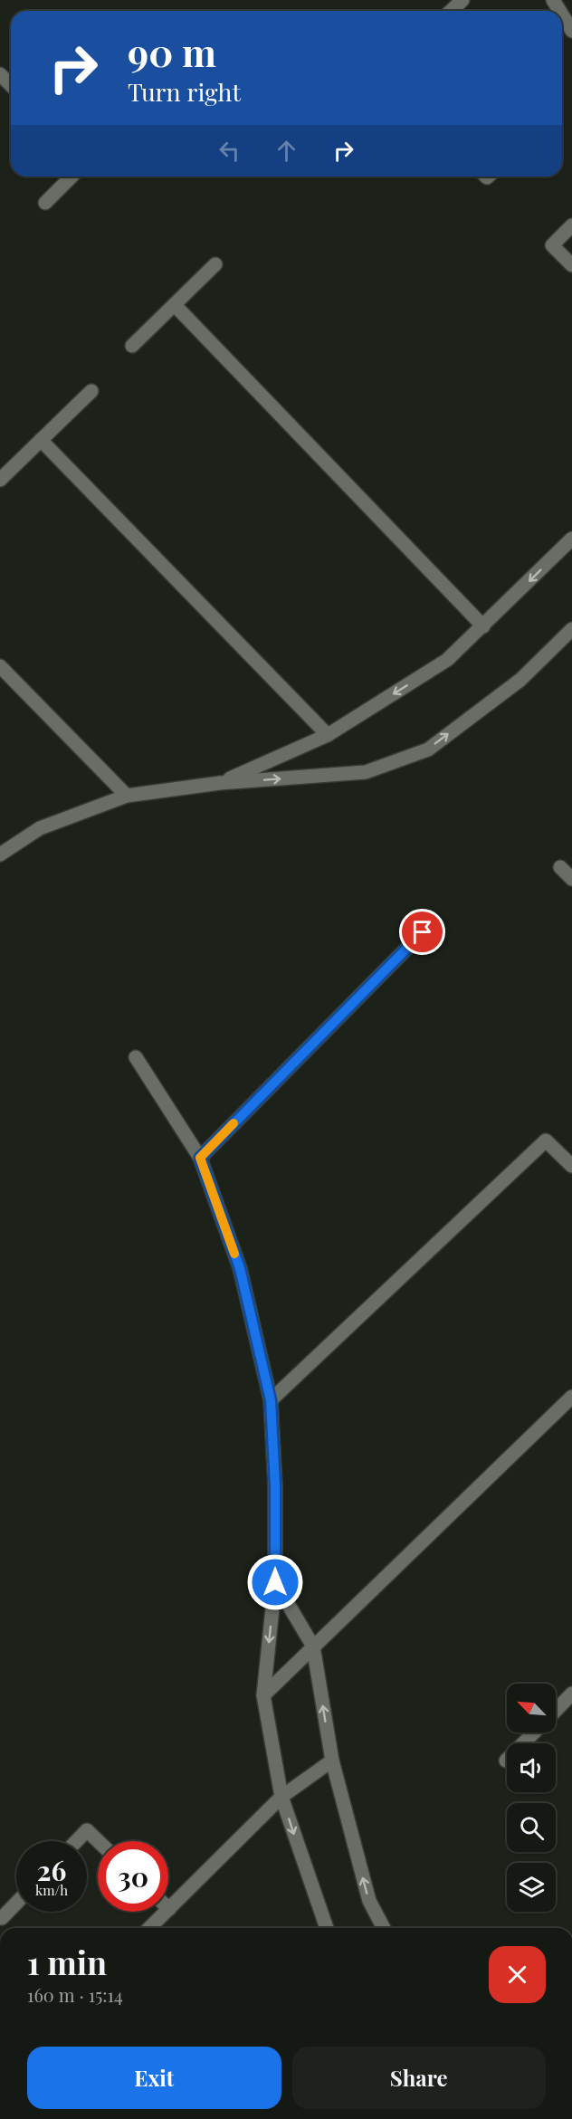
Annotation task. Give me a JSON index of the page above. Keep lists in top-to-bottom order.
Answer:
{
  "north": "top left",
  "page": {
    "turn": ["90 m", "Turn right"],
    "speed": "26 km/h",
    "limit": "30",
    "heading": ["1 min", "160 m · 15:14"],
    "buttons": ["Exit", "Share"]
  }
}
